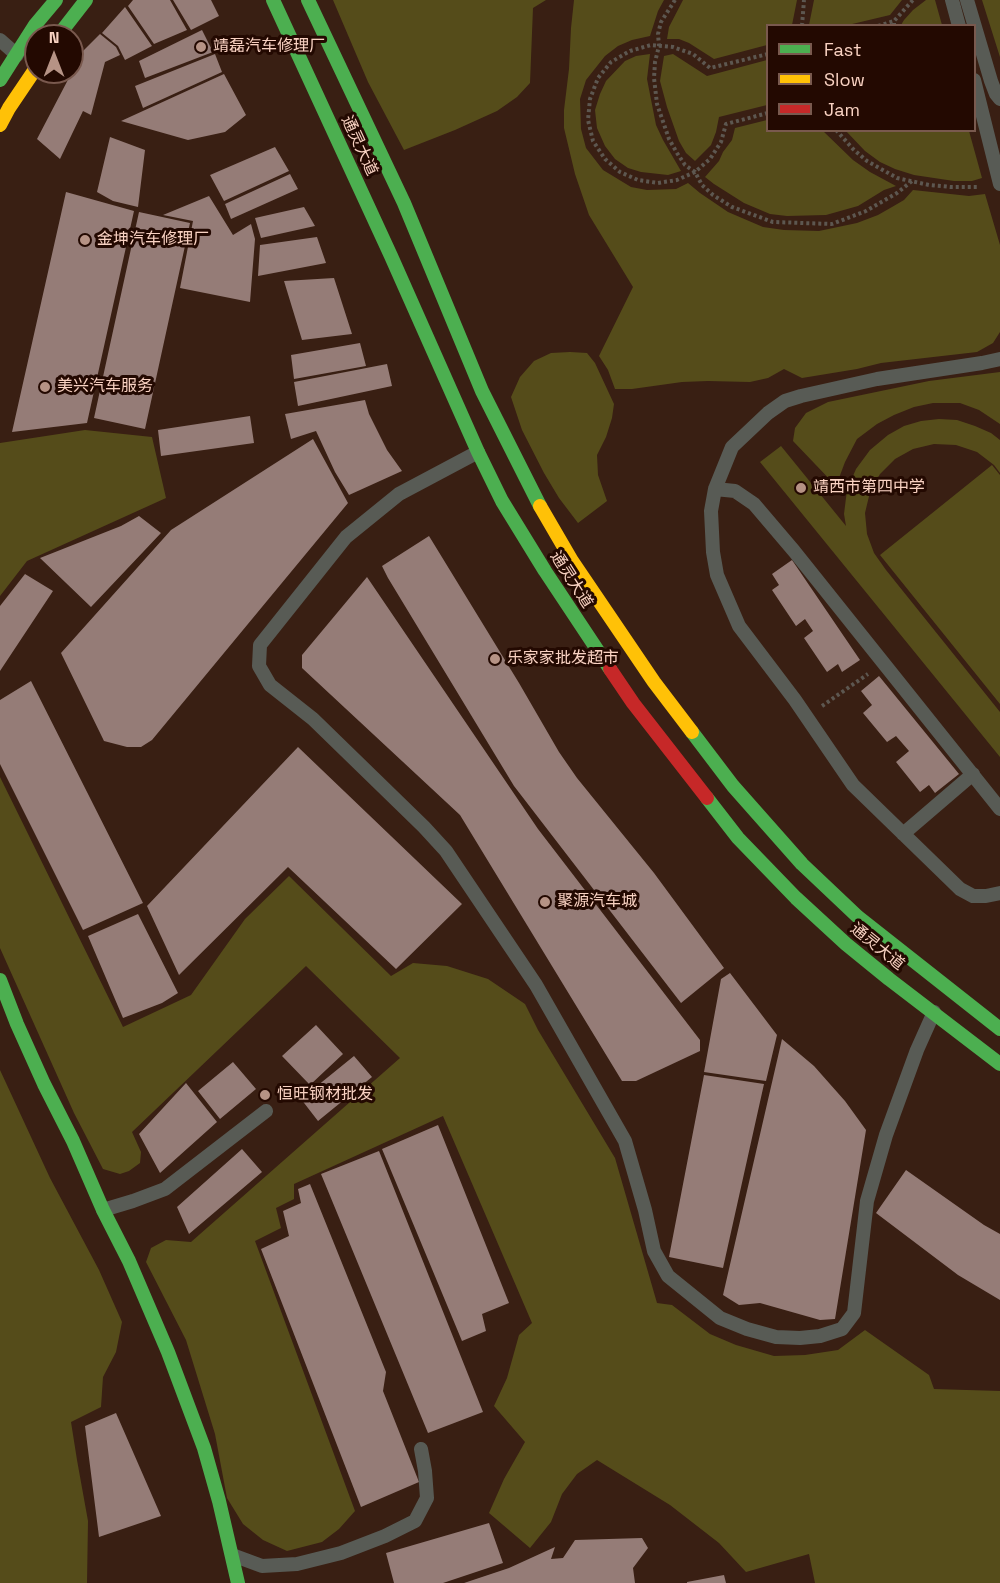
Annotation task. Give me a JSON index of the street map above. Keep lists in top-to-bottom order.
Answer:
{
  "streets": {
    "highway": ["通灵大道"]
  },
  "places": [
    "靖磊汽车修理厂",
    "金坤汽车修理厂",
    "美兴汽车服务",
    "靖西市第四中学",
    "乐家家批发超市",
    "聚源汽车城",
    "恒旺钢材批发"
  ],
  "legend": ["Fast", "Slow", "Jam"],
  "north": "top"
}
